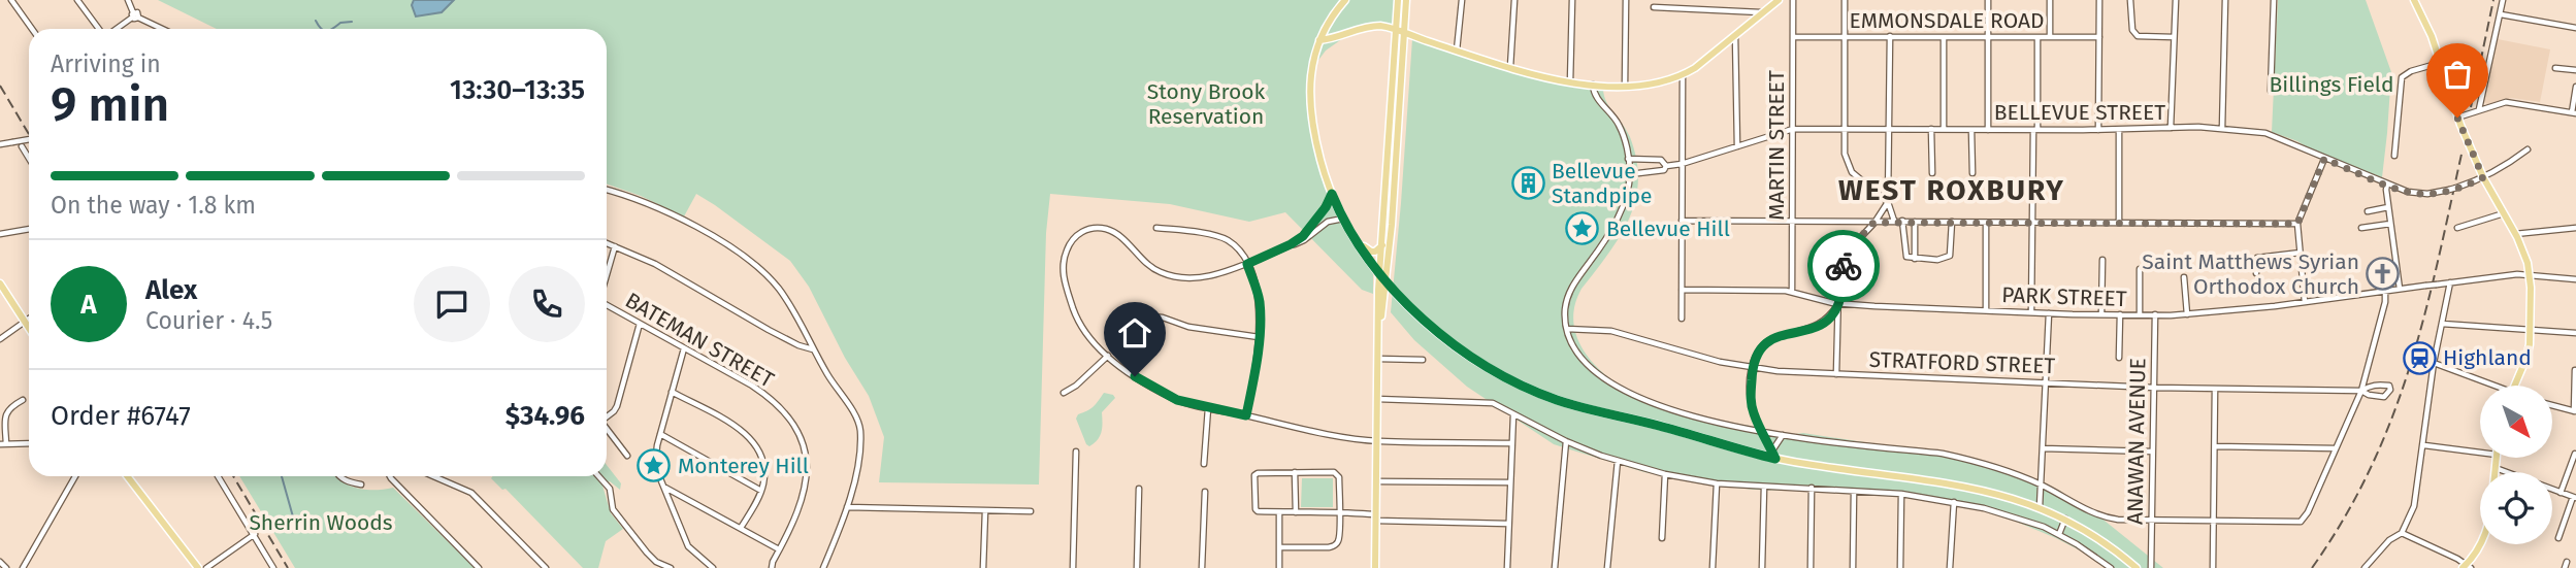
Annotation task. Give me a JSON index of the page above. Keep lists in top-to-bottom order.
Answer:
{
  "streets": {
    "street": [
      "EMMONSDALE ROAD",
      "BELLEVUE STREET",
      "MARTIN STREET",
      "PARK STREET",
      "BATEMAN STREET",
      "STRATFORD STREET",
      "ANAWAN AVENUE"
    ]
  },
  "crossings": [
    ["EMMONSDALE ROAD", "MARTIN STREET"],
    ["BELLEVUE STREET", "MARTIN STREET"],
    ["MARTIN STREET", "PARK STREET"],
    ["PARK STREET", "ANAWAN AVENUE"],
    ["STRATFORD STREET", "ANAWAN AVENUE"]
  ],
  "districts": ["WEST ROXBURY"],
  "parks": ["Billings Field", "Stony Brook Reservation", "Sherrin Woods"],
  "places": {
    "building": ["Bellevue Standpipe"],
    "place": ["Bellevue Hill", "Monterey Hill"],
    "church": ["Saint Matthews Syrian Orthodox Church"],
    "station": ["Highland"]
  },
  "north": "bottom right",
  "page": {
    "heading": ["9 min", "Arriving in", "13:30–13:35"],
    "panel": [
      "Alex",
      "Courier · 4.5",
      "Order #6747",
      "$34.96"
    ],
    "bar": "On the way · 1.8 km",
    "round": "A"
  }
}
